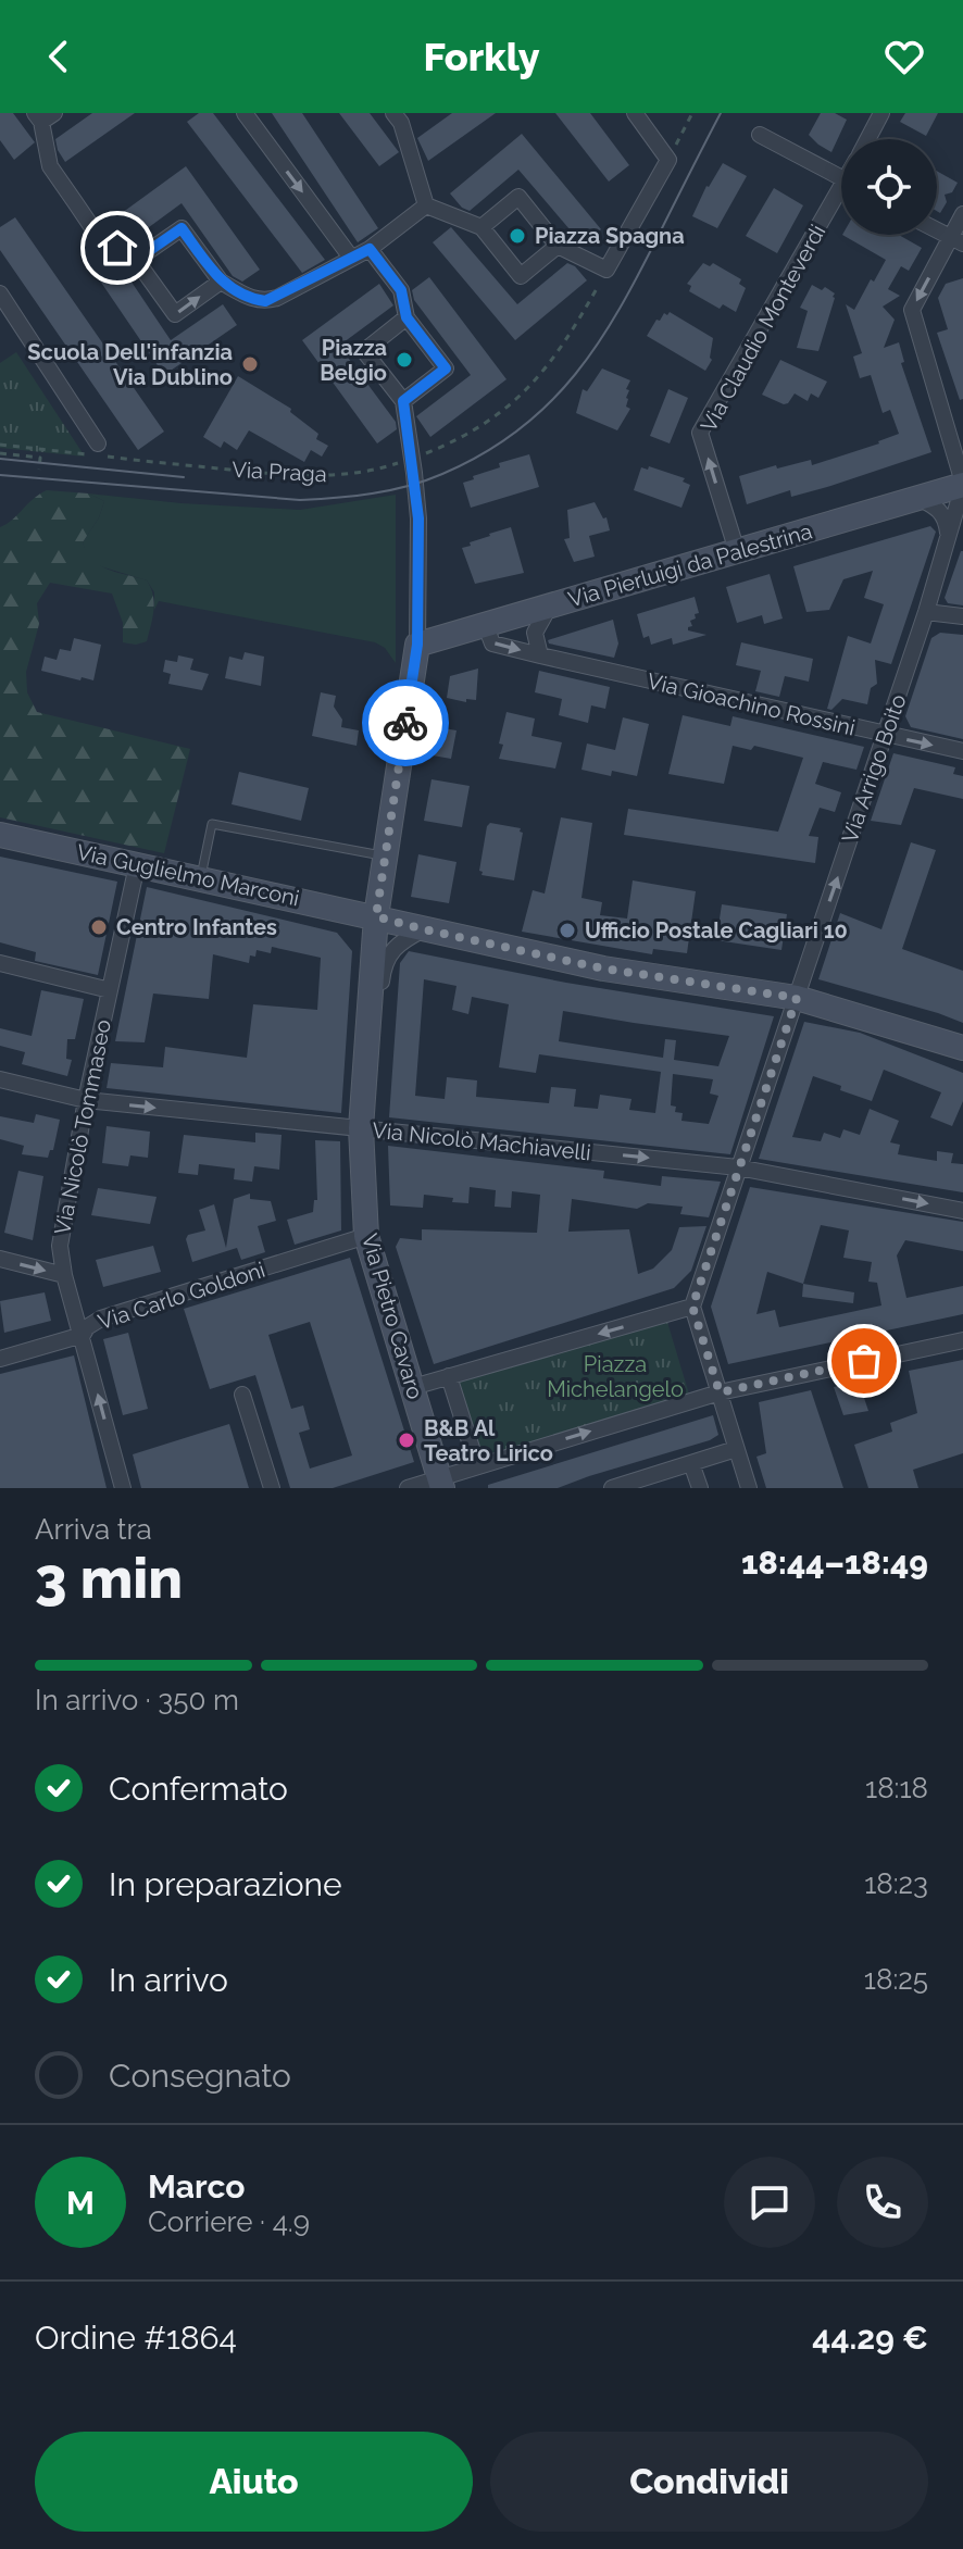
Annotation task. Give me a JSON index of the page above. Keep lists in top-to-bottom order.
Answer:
{
  "streets": {
    "street": [
      "Via Claudio Monteverdi",
      "Via Pierluigi da Palestrina",
      "Via Gioachino Rossini",
      "Via Arrigo Boito",
      "Via Guglielmo Marconi",
      "Via Nicolò Tommaseo",
      "Via Nicolò Machiavelli",
      "Via Carlo Goldoni",
      "Via Pietro Cavaro"
    ],
    "path": ["Via Praga"]
  },
  "crossings": [
    ["Via Claudio Monteverdi", "Via Pierluigi da Palestrina"],
    ["Via Pierluigi da Palestrina", "Via Gioachino Rossini"],
    ["Via Pierluigi da Palestrina", "Via Arrigo Boito"],
    ["Via Pierluigi da Palestrina", "Via Pietro Cavaro"],
    ["Via Gioachino Rossini", "Via Arrigo Boito"],
    ["Via Arrigo Boito", "Via Guglielmo Marconi"],
    ["Via Arrigo Boito", "Via Nicolò Machiavelli"],
    ["Via Guglielmo Marconi", "Via Nicolò Tommaseo"],
    ["Via Guglielmo Marconi", "Via Pietro Cavaro"],
    ["Via Nicolò Tommaseo", "Via Nicolò Machiavelli"],
    ["Via Nicolò Tommaseo", "Via Carlo Goldoni"],
    ["Via Nicolò Machiavelli", "Via Pietro Cavaro"],
    ["Via Carlo Goldoni", "Via Pietro Cavaro"]
  ],
  "one_way": ["Via Claudio Monteverdi", "Via Nicolò Machiavelli"],
  "parks": ["Piazza Michelangelo"],
  "places": [
    "Piazza Spagna",
    "Piazza Belgio",
    "Scuola Dell'infanzia Via Dublino",
    "Centro Infantes",
    "Ufficio Postale Cagliari 10",
    "B&B Al Teatro Lirico"
  ],
  "page": {
    "header": "Forkly",
    "heading": ["3 min", "Arriva tra", "18:44–18:49"],
    "panel": [
      "Marco",
      "Corriere · 4.9",
      "Ordine #1864",
      "44.29 €"
    ],
    "bar": "In arrivo · 350 m",
    "list": [
      ["Confermato", "18:18"],
      ["In preparazione", "18:23"],
      ["In arrivo", "18:25"],
      "Consegnato"
    ],
    "round": "M",
    "buttons": ["Aiuto", "Condividi"]
  }
}
